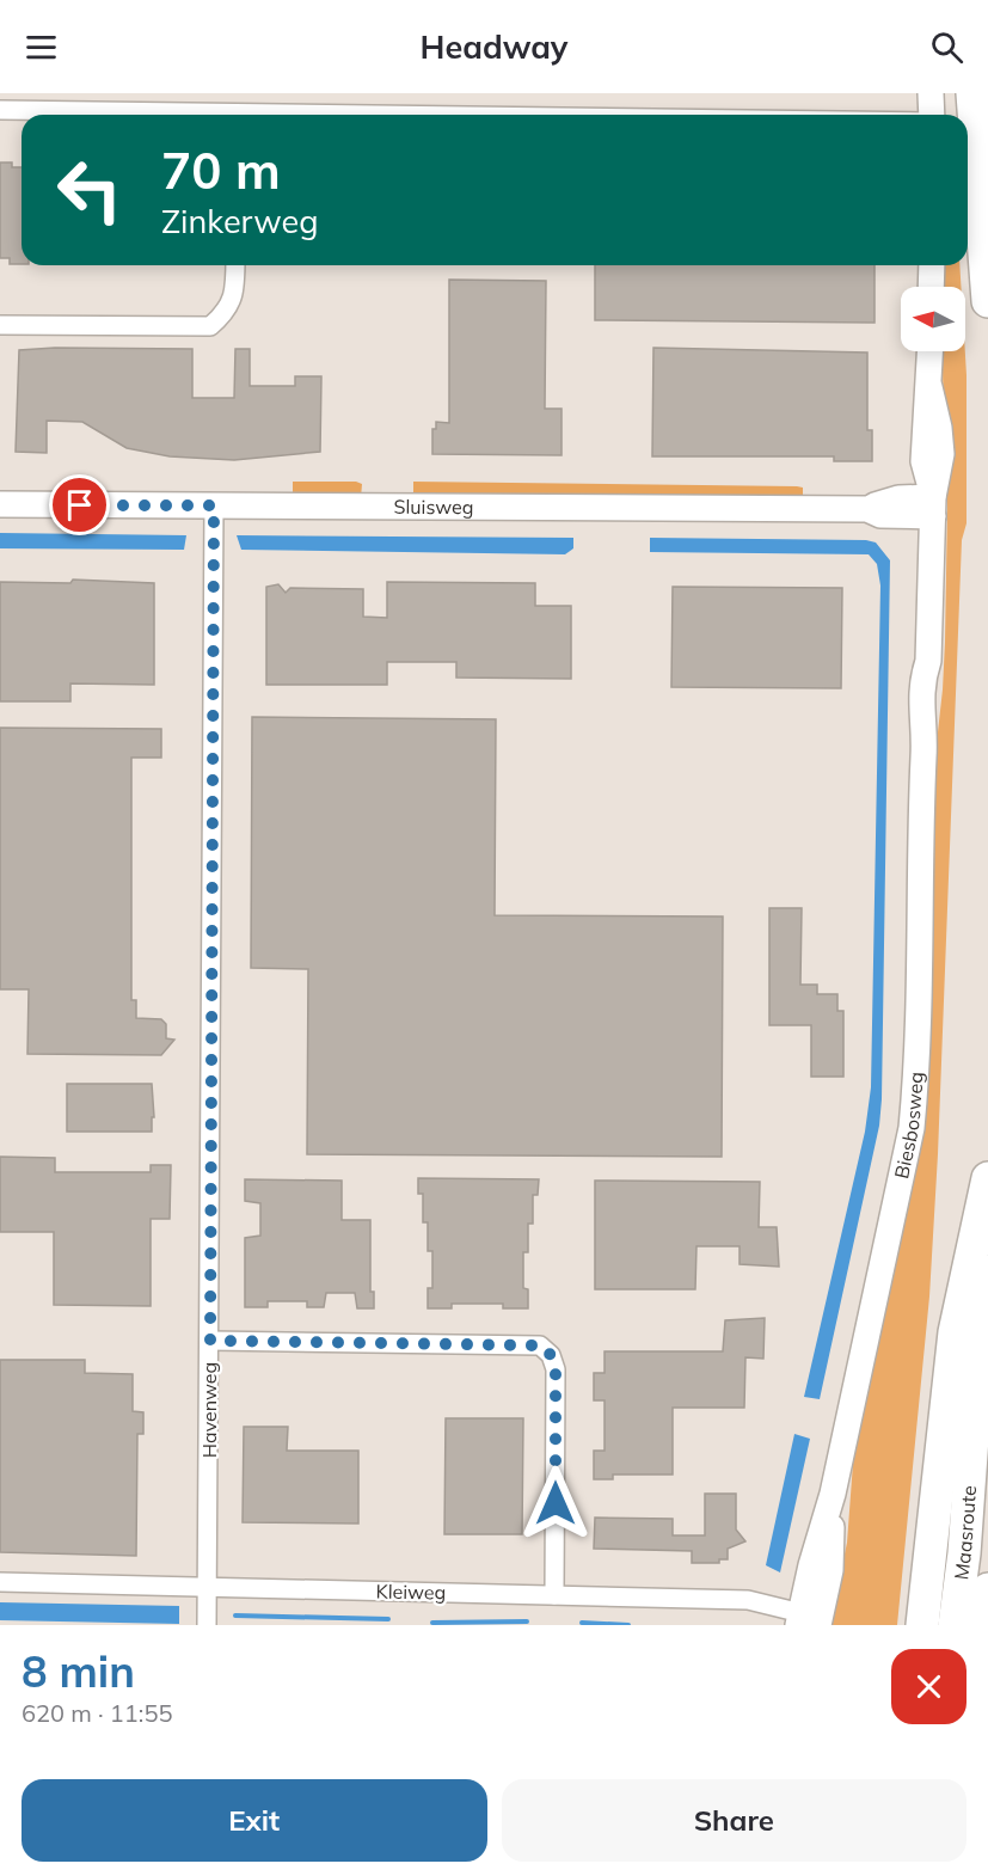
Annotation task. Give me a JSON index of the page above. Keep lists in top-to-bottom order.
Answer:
{
  "streets": {
    "highway": ["Maasroute"],
    "main road": ["Sluisweg", "Biesbosweg"],
    "street": ["Havenweg", "Kleiweg"]
  },
  "crossings": [
    ["Sluisweg", "Biesbosweg"],
    ["Sluisweg", "Havenweg"],
    ["Biesbosweg", "Kleiweg"],
    ["Havenweg", "Kleiweg"]
  ],
  "north": "left",
  "page": {
    "header": "Headway",
    "turn": ["70 m", "Zinkerweg"],
    "heading": ["8 min", "620 m · 11:55"],
    "buttons": ["Exit", "Share"]
  }
}
